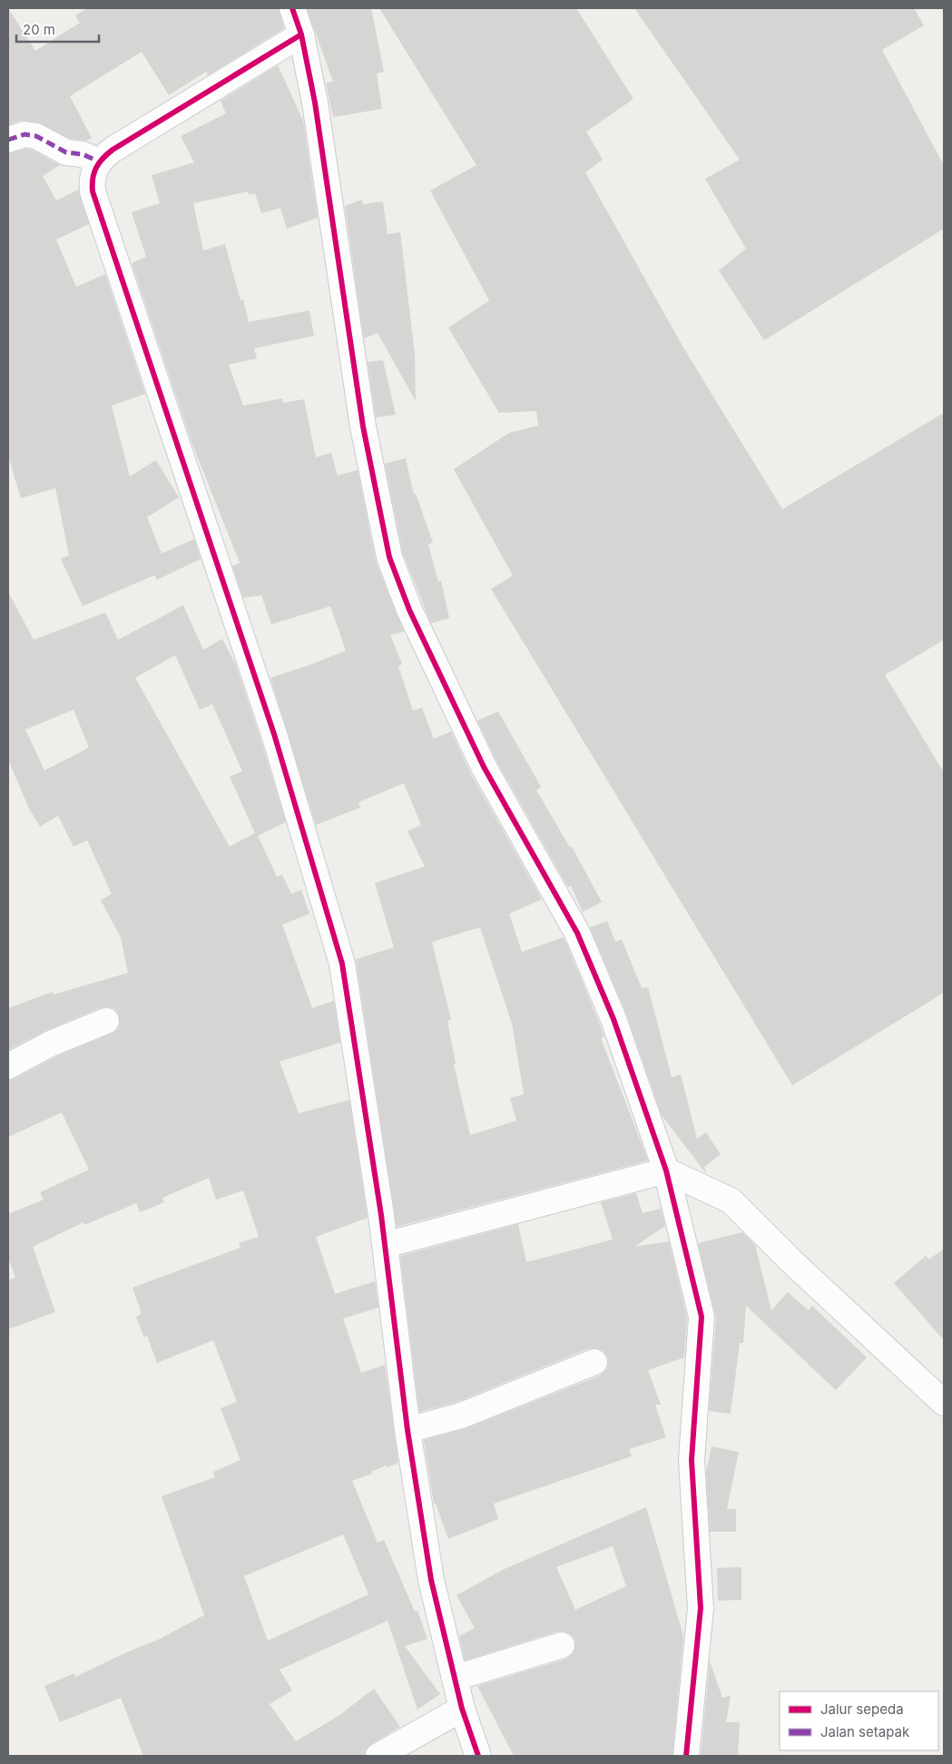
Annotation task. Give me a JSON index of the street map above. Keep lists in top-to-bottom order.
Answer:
{
  "legend": ["Jalur sepeda", "Jalan setapak"],
  "scale_bar": "20 m"
}
